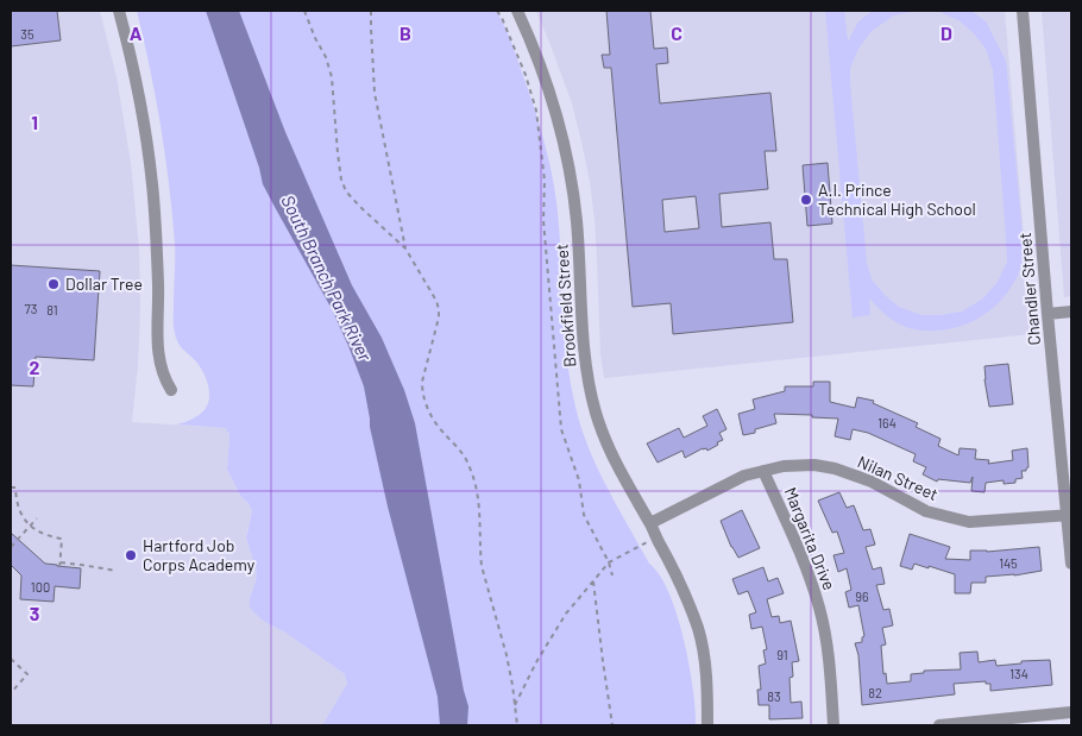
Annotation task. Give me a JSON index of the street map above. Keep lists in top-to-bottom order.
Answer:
{
  "streets": {
    "street": [
      "Chandler Street",
      "Brookfield Street",
      "Nilan Street",
      "Margarita Drive"
    ]
  },
  "crossings": [
    ["Chandler Street", "Nilan Street"],
    ["Brookfield Street", "Nilan Street"],
    ["Nilan Street", "Margarita Drive"]
  ],
  "water": ["South Branch Park River"],
  "places": ["A.I. Prince Technical High School", "Dollar Tree", "Hartford Job Corps Academy"],
  "house_numbers": [
    "35",
    "73",
    "81",
    "164",
    "145",
    "100",
    "96",
    "91",
    "134",
    "82",
    "83"
  ],
  "grid": {
    "columns": [
      "A",
      "B",
      "C",
      "D"
    ],
    "rows": ["1", "2", "3"]
  }
}
